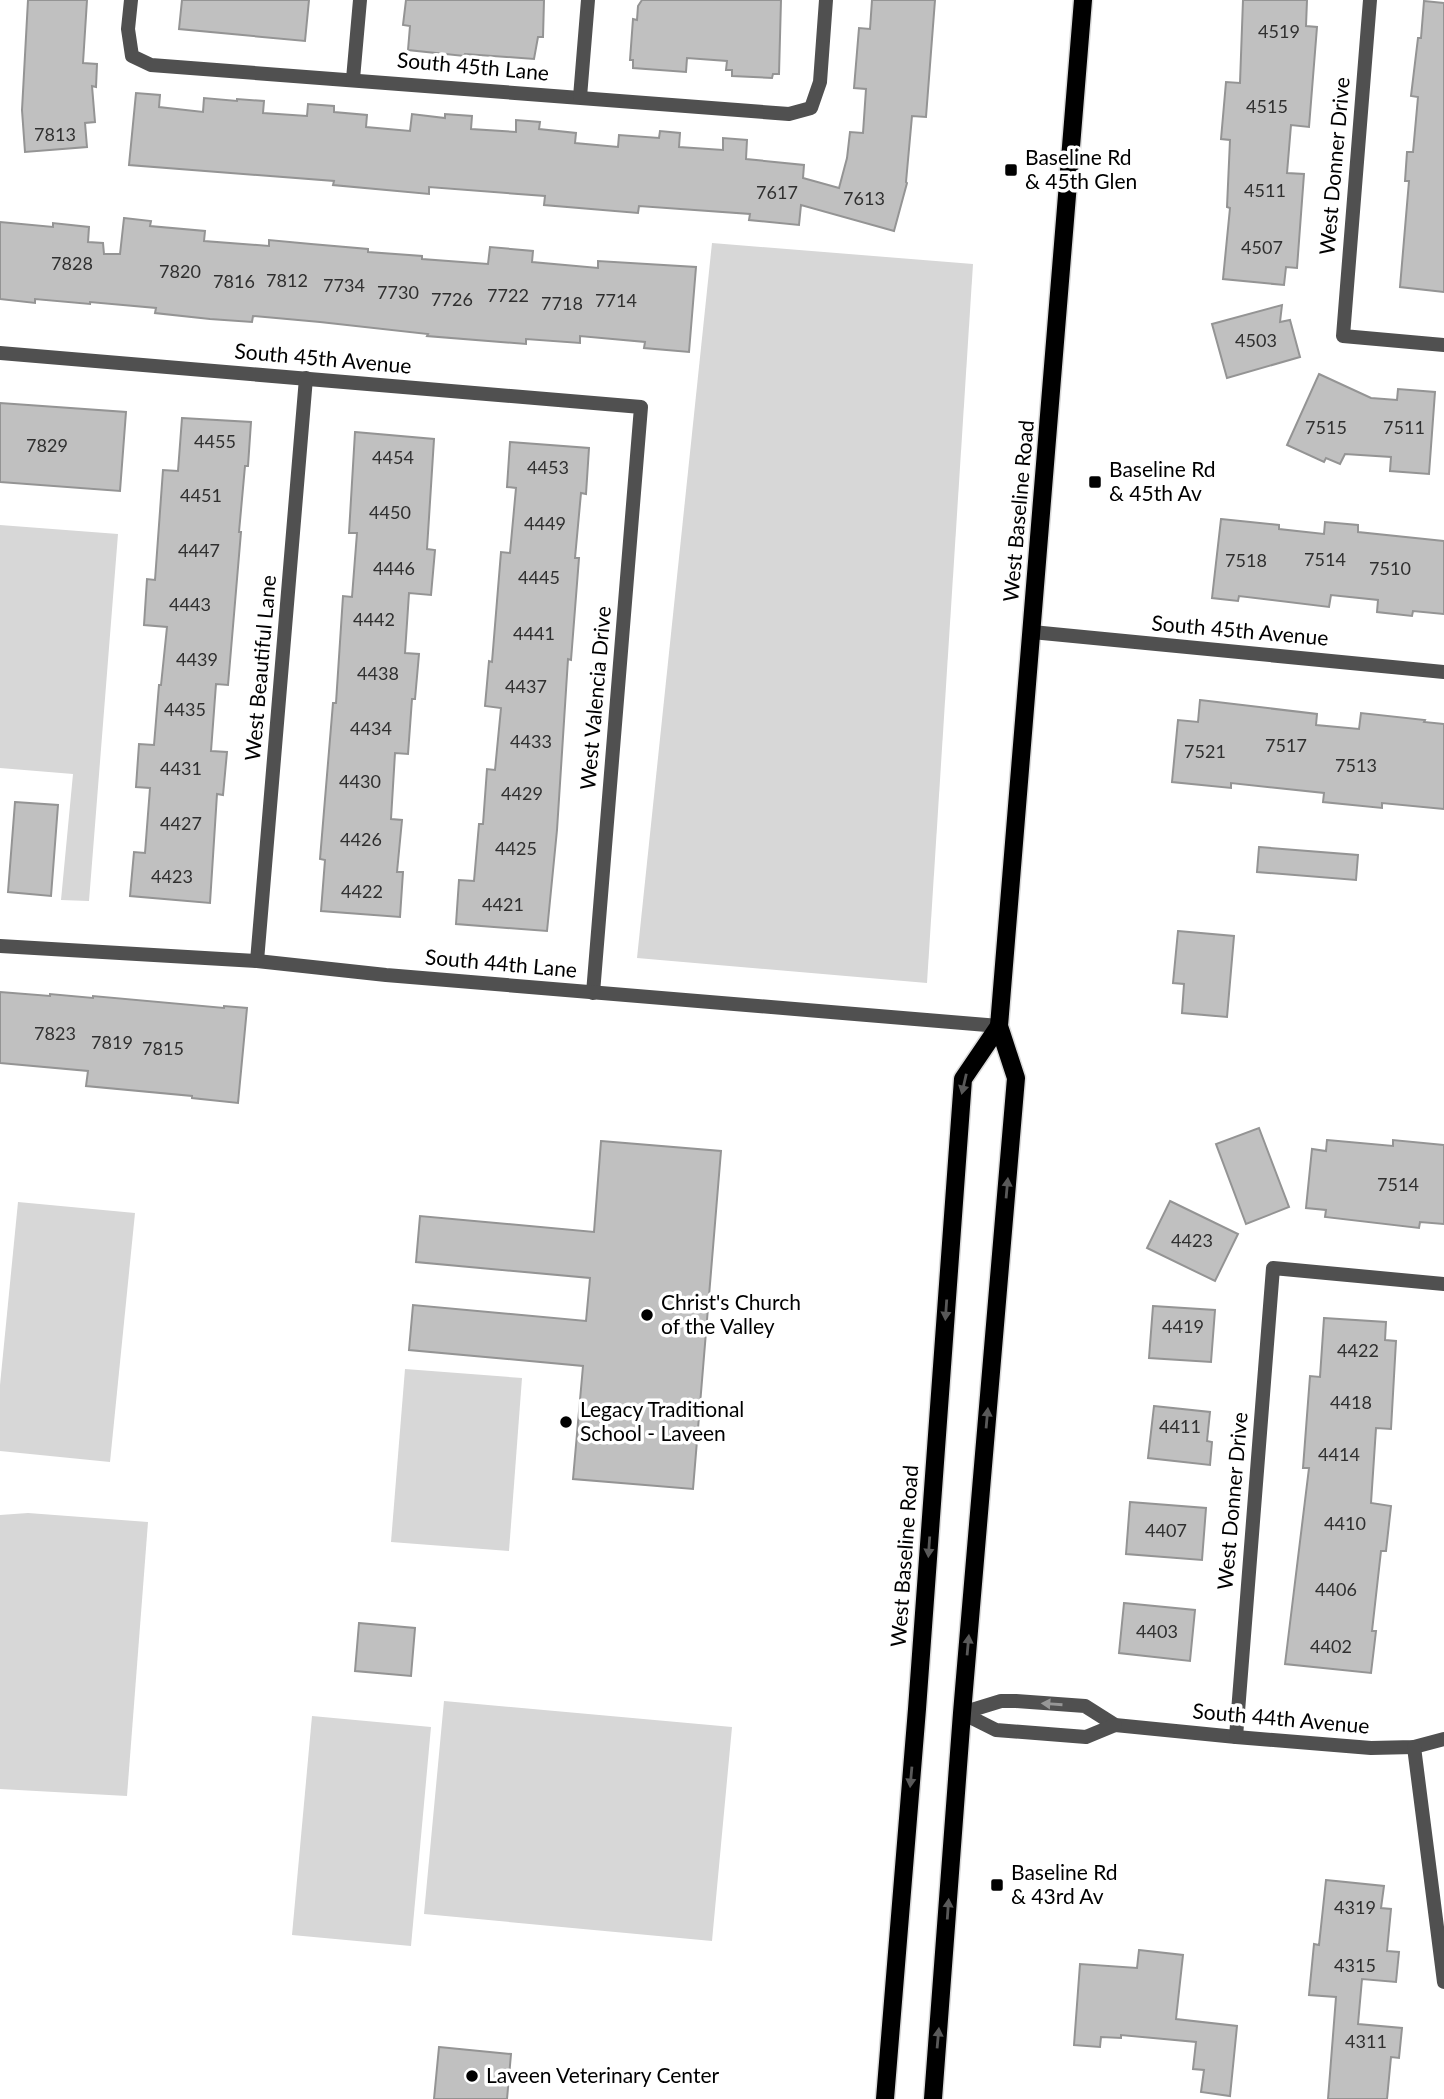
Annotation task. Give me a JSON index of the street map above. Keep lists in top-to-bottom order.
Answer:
{
  "streets": {
    "main road": ["West Baseline Road"],
    "street": [
      "South 45th Lane",
      "West Donner Drive",
      "South 45th Avenue",
      "West Beautiful Lane",
      "West Valencia Drive",
      "South 44th Lane",
      "South 44th Avenue"
    ]
  },
  "crossings": [
    ["West Donner Drive", "South 44th Avenue"],
    ["South 45th Avenue", "West Baseline Road"],
    ["South 45th Avenue", "West Beautiful Lane"],
    ["South 45th Avenue", "West Valencia Drive"],
    ["West Baseline Road", "South 44th Lane"],
    ["West Baseline Road", "South 44th Avenue"],
    ["West Beautiful Lane", "South 44th Lane"],
    ["West Valencia Drive", "South 44th Lane"]
  ],
  "places": {
    "transit": ["Baseline Rd & 45th Glen", "Baseline Rd & 45th Av", "Baseline Rd & 43rd Av"],
    "other": ["Christ's Church of the Valley", "Legacy Traditional School - Laveen", "Laveen Veterinary Center"]
  },
  "house_numbers": [
    "4519",
    "4515",
    "7813",
    "4511",
    "7617",
    "7613",
    "4507",
    "7828",
    "7820",
    "7812",
    "7816",
    "7734",
    "7730",
    "7722",
    "7726",
    "7714",
    "7718",
    "4503",
    "7515",
    "7511",
    "4455",
    "7829",
    "4454",
    "4453",
    "4451",
    "4450",
    "4449",
    "4447",
    "7514",
    "7518",
    "4446",
    "7510",
    "4445",
    "4443",
    "4442",
    "4441",
    "4439",
    "4438",
    "4437",
    "4435",
    "4434",
    "4433",
    "7517",
    "7521",
    "7513",
    "4431",
    "4430",
    "4429",
    "4427",
    "4426",
    "4425",
    "4423",
    "4422",
    "4421",
    "7823",
    "7819",
    "7815",
    "7514",
    "4423",
    "4419",
    "4422",
    "4418",
    "4411",
    "4414",
    "4410",
    "4407",
    "4406",
    "4403",
    "4402",
    "4319",
    "4315",
    "4311"
  ]
}
